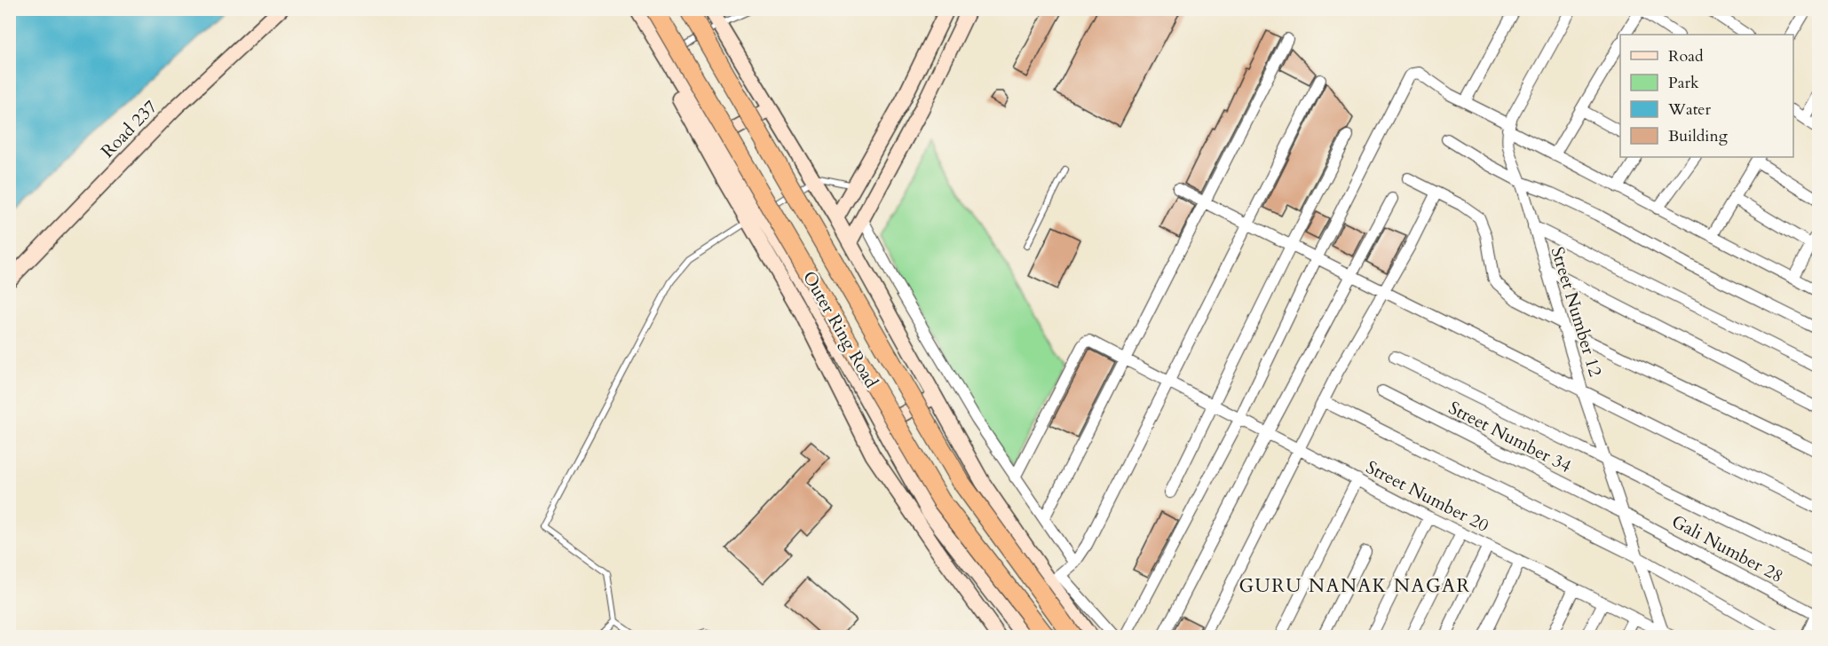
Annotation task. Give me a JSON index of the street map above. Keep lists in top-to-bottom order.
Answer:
{
  "streets": {
    "main road": ["Outer Ring Road"],
    "street": [
      "Road 237",
      "Street Number 12",
      "Street Number 34",
      "Street Number 20",
      "Gali Number 28"
    ]
  },
  "crossings": [
    ["Street Number 12", "Street Number 34"],
    ["Street Number 12", "Street Number 20"],
    ["Street Number 12", "Gali Number 28"],
    ["Street Number 34", "Gali Number 28"]
  ],
  "districts": ["GURU NANAK NAGAR"],
  "legend": [
    "Road",
    "Park",
    "Water",
    "Building"
  ]
}
